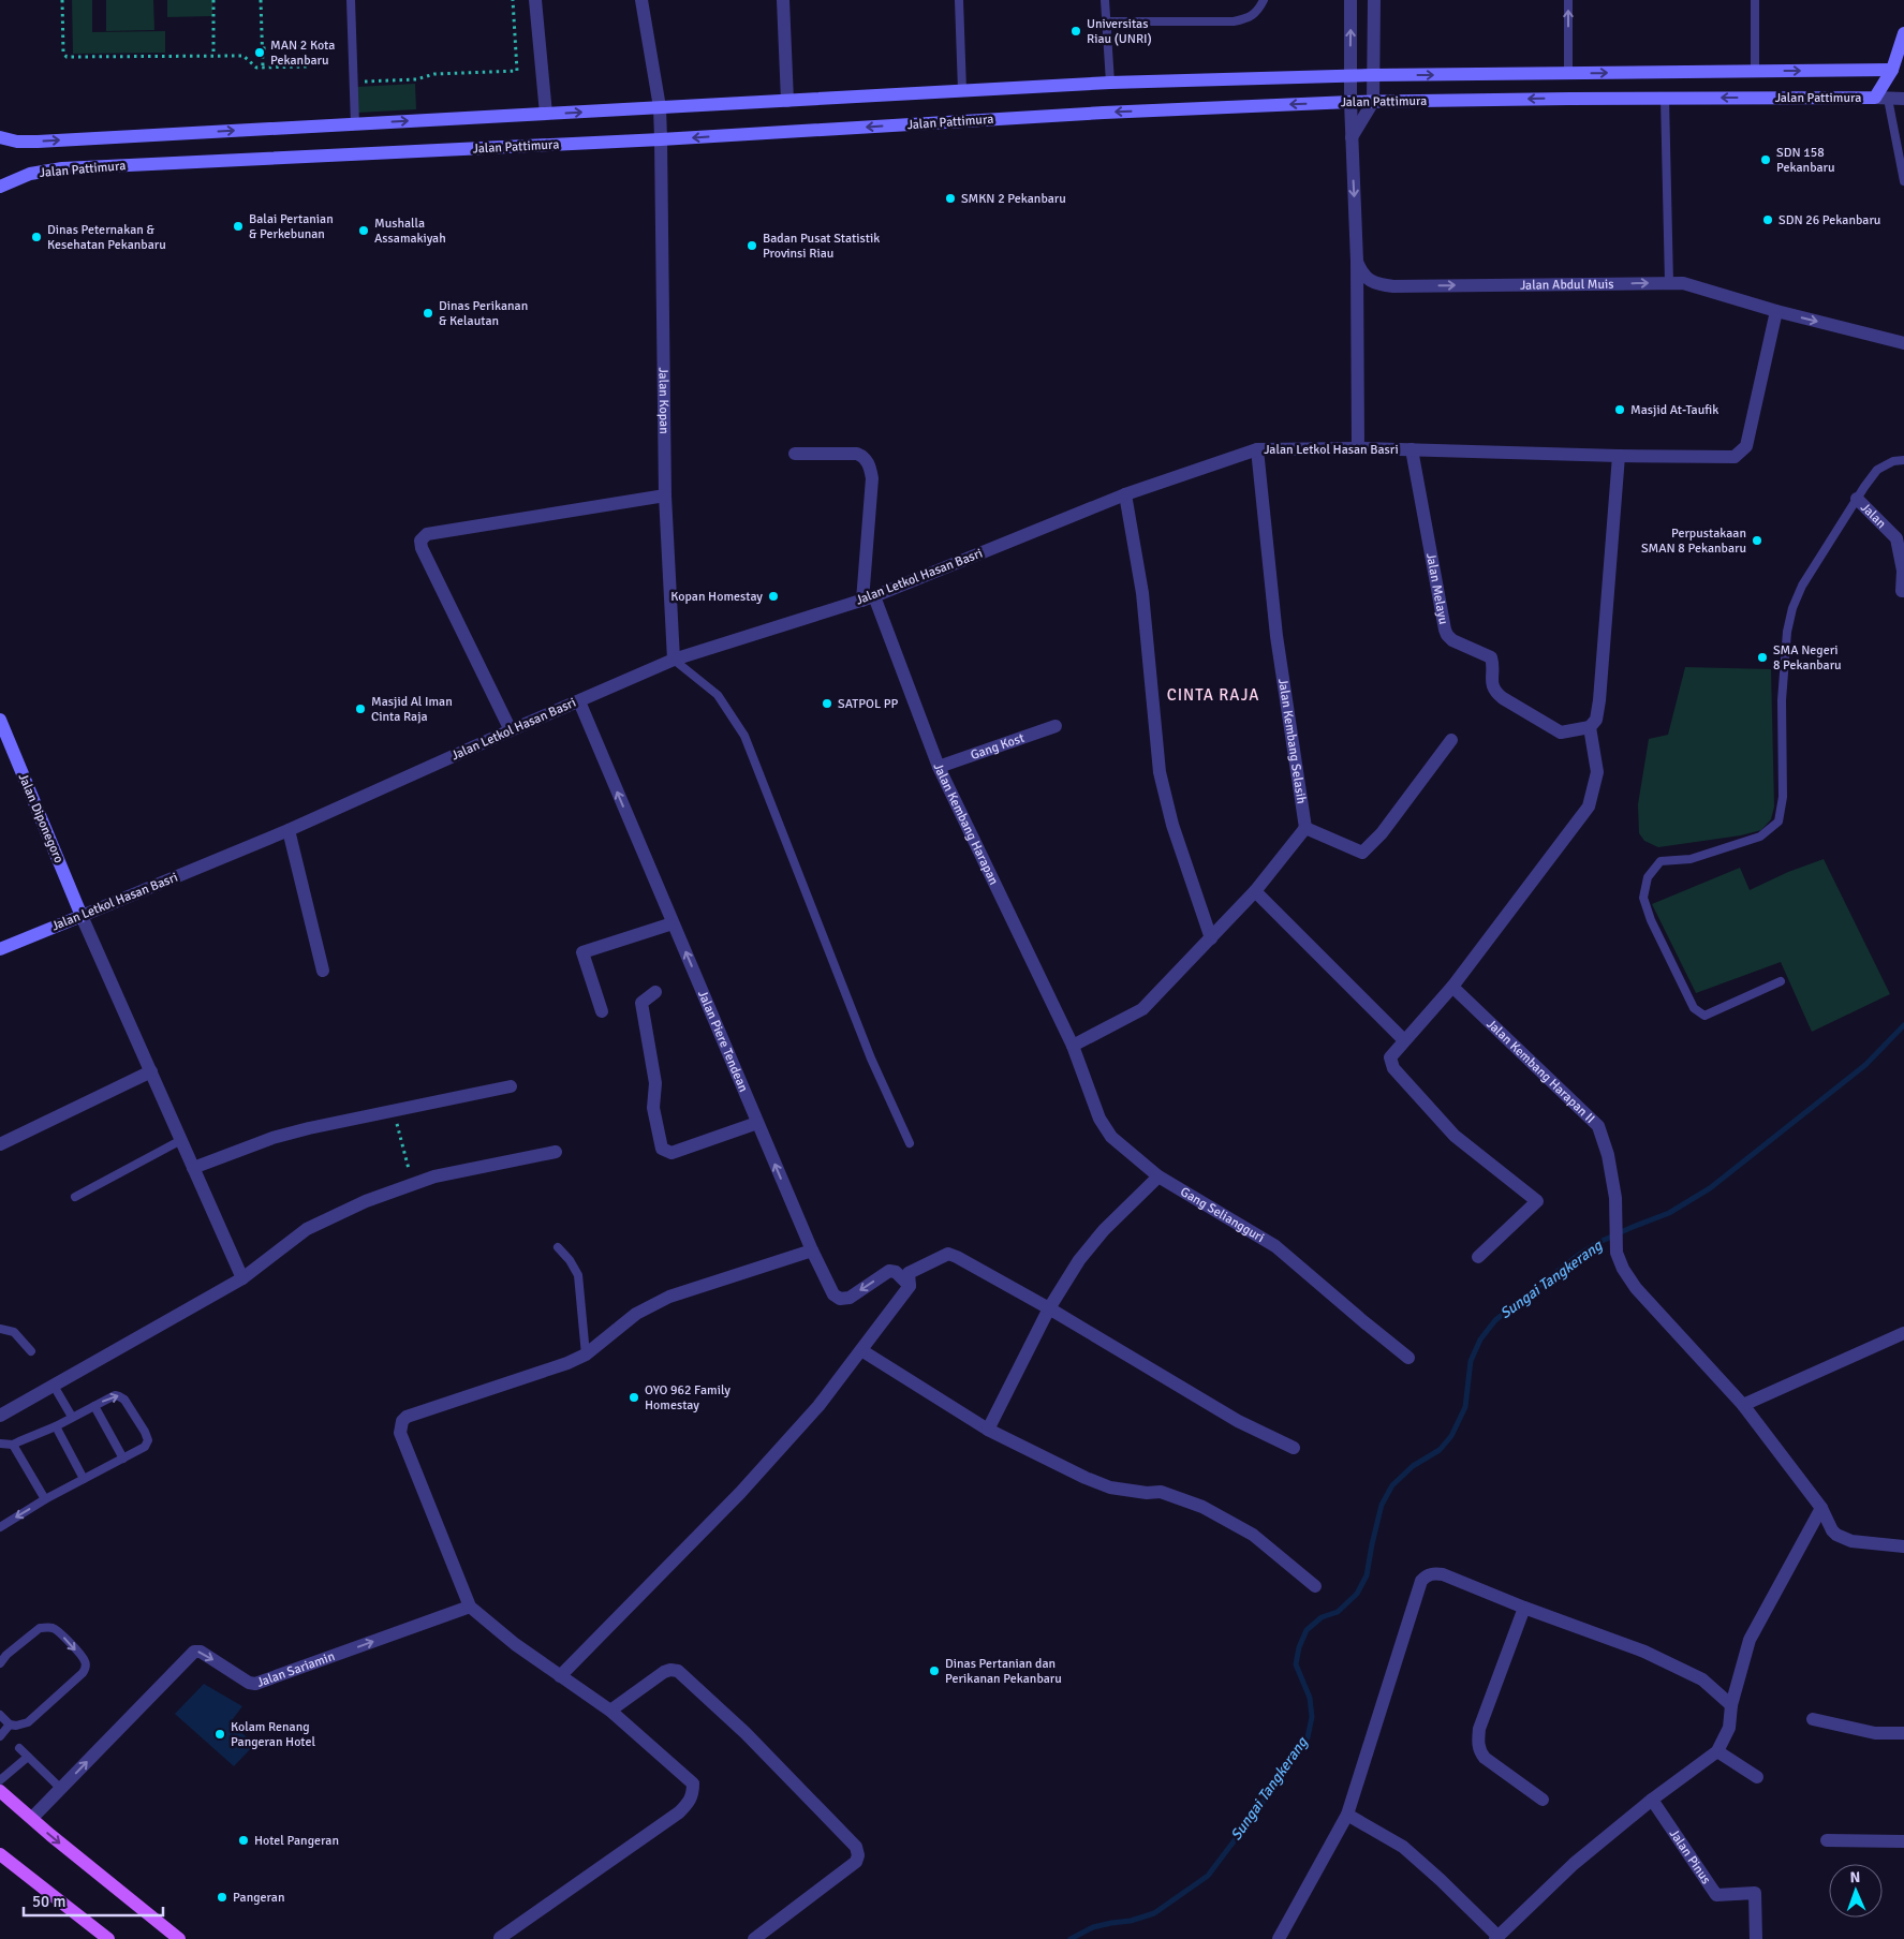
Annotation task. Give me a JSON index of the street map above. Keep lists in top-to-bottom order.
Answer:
{
  "streets": {
    "main road": ["Jalan Pattimura", "Jalan Letkol Hasan Basri", "Jalan Diponegoro"],
    "street": [
      "Jalan Abdul Muis",
      "Jalan Kopan",
      "Jalan",
      "Jalan Melayu",
      "Jalan Kembang Selasih",
      "Gang Kost",
      "Jalan Kembang Harapan",
      "Jalan Piere Tendean",
      "Jalan Kembang Harapan II",
      "Gang Seliangguri",
      "Jalan Sariamin",
      "Jalan Pinus"
    ]
  },
  "crossings": [
    ["Jalan Pattimura", "Jalan Kopan"],
    ["Jalan Abdul Muis", "Jalan Letkol Hasan Basri"],
    ["Jalan Kopan", "Jalan Letkol Hasan Basri"],
    ["Jalan Letkol Hasan Basri", "Jalan Melayu"],
    ["Jalan Letkol Hasan Basri", "Jalan Kembang Selasih"],
    ["Jalan Letkol Hasan Basri", "Jalan Diponegoro"],
    ["Jalan Letkol Hasan Basri", "Jalan Kembang Harapan"],
    ["Jalan Letkol Hasan Basri", "Jalan Piere Tendean"],
    ["Gang Kost", "Jalan Kembang Harapan"],
    ["Jalan Kembang Harapan", "Gang Seliangguri"]
  ],
  "one_way": ["Jalan Abdul Muis", "Jalan Piere Tendean", "Jalan Sariamin"],
  "districts": ["CINTA RAJA"],
  "water": ["Sungai Tangkerang"],
  "places": [
    "Universitas Riau (UNRI)",
    "MAN 2 Kota Pekanbaru",
    "SDN 158 Pekanbaru",
    "SMKN 2 Pekanbaru",
    "SDN 26 Pekanbaru",
    "Balai Pertanian & Perkebunan",
    "Mushalla Assamakiyah",
    "Dinas Peternakan & Kesehatan Pekanbaru",
    "Badan Pusat Statistik Provinsi Riau",
    "Dinas Perikanan & Kelautan",
    "Masjid At-Taufik",
    "Perpustakaan SMAN 8 Pekanbaru",
    "Kopan Homestay",
    "SMA Negeri 8 Pekanbaru",
    "SATPOL PP",
    "Masjid Al Iman Cinta Raja",
    "OYO 962 Family Homestay",
    "Dinas Pertanian dan Perikanan Pekanbaru",
    "Kolam Renang Pangeran Hotel",
    "Hotel Pangeran",
    "Pangeran"
  ],
  "scale_bar": "50 m",
  "north": "top"
}
